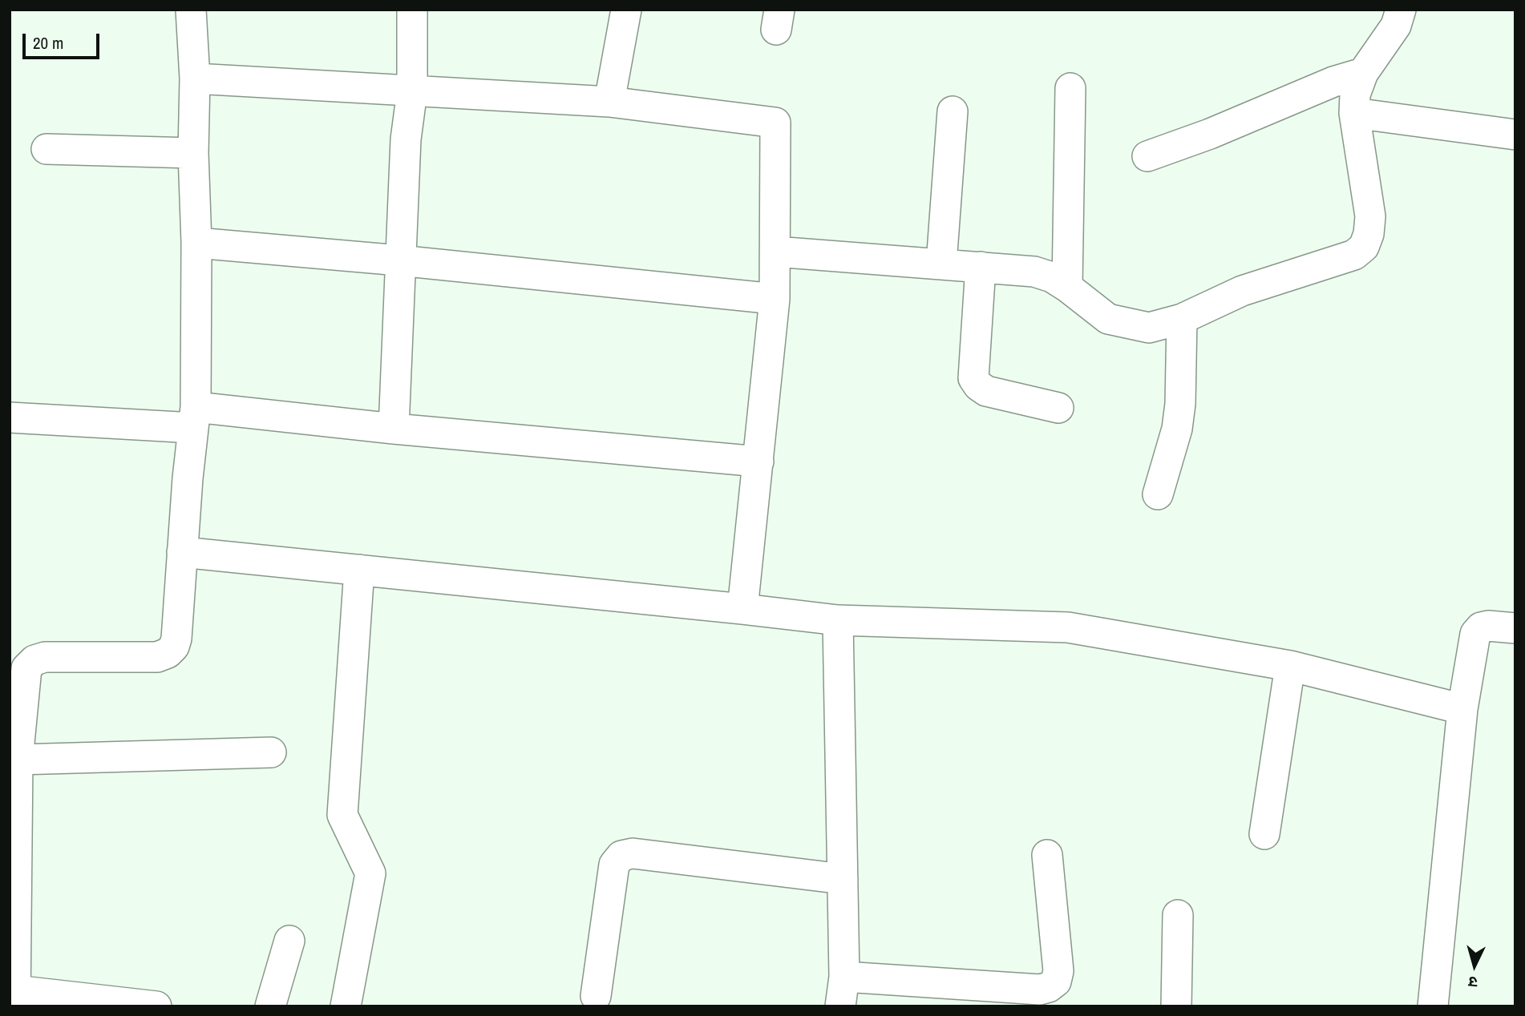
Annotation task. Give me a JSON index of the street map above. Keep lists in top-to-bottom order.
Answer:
{
  "scale_bar": "20 m",
  "north": "bottom"
}
